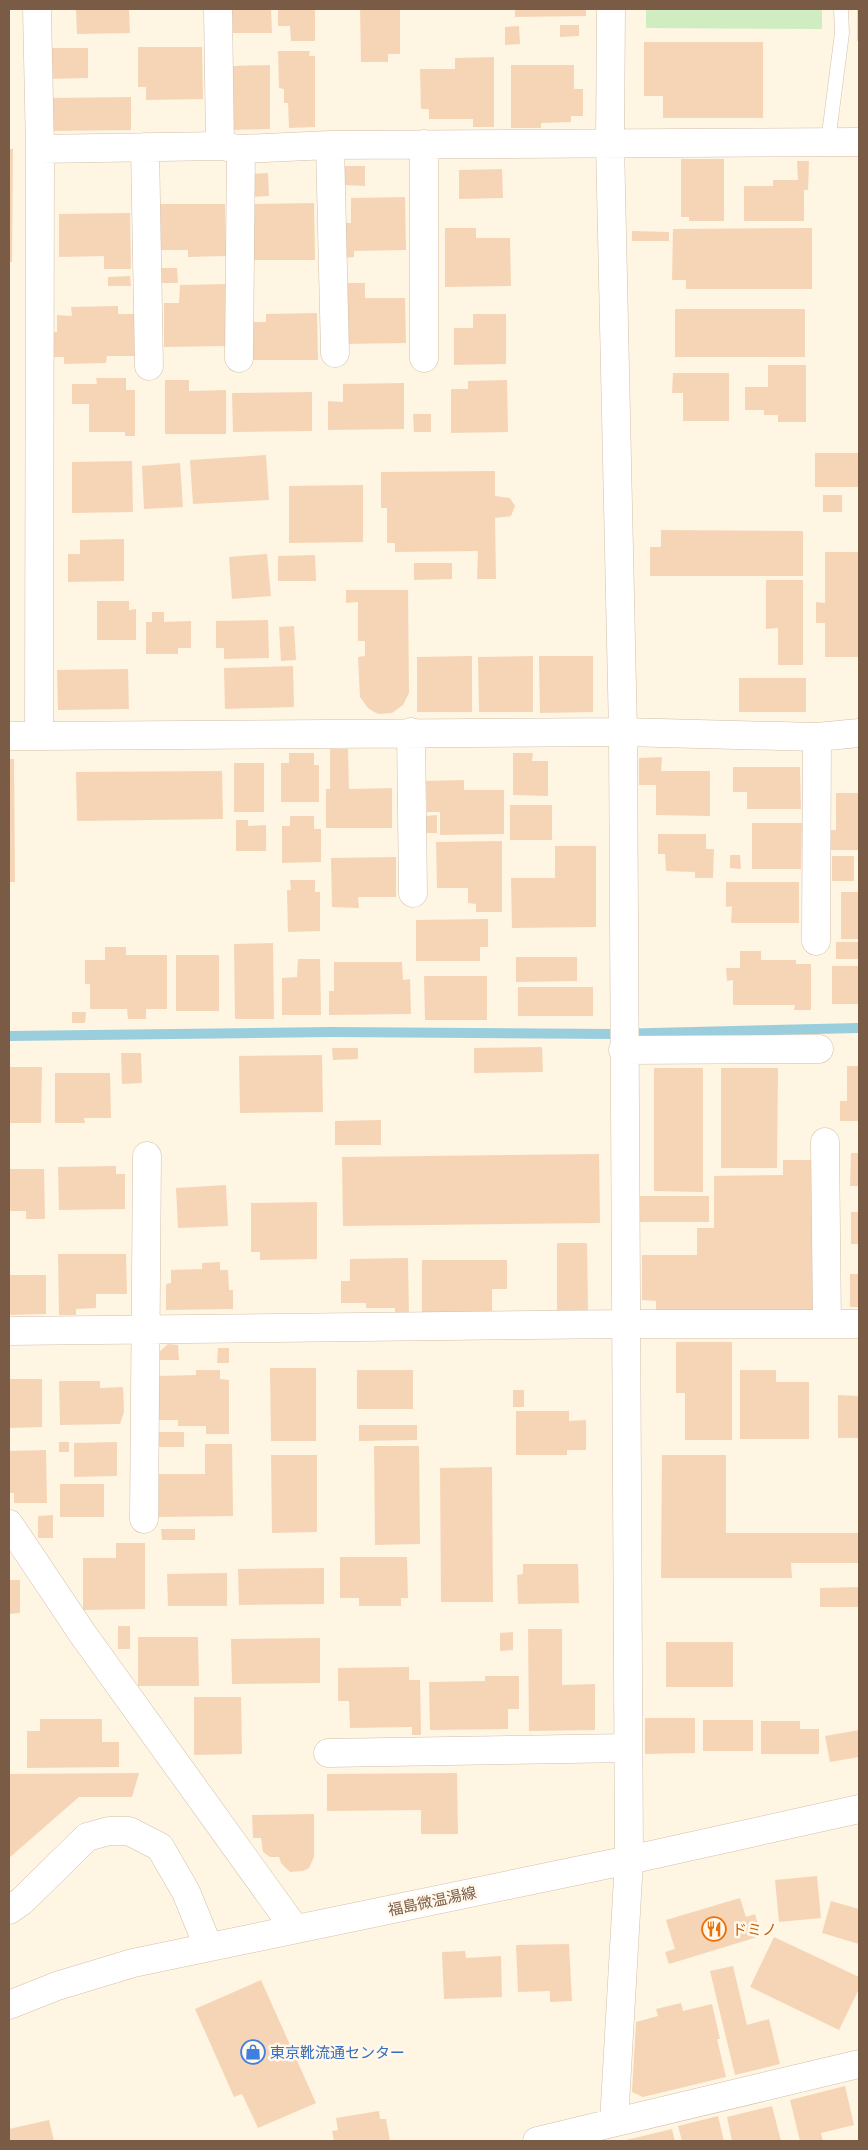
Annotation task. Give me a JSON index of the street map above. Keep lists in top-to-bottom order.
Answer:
{
  "streets": {
    "street": ["福島微温湯線"]
  },
  "places": {
    "restaurant": ["ドミノ"],
    "shop": ["東京靴流通センター"]
  }
}
